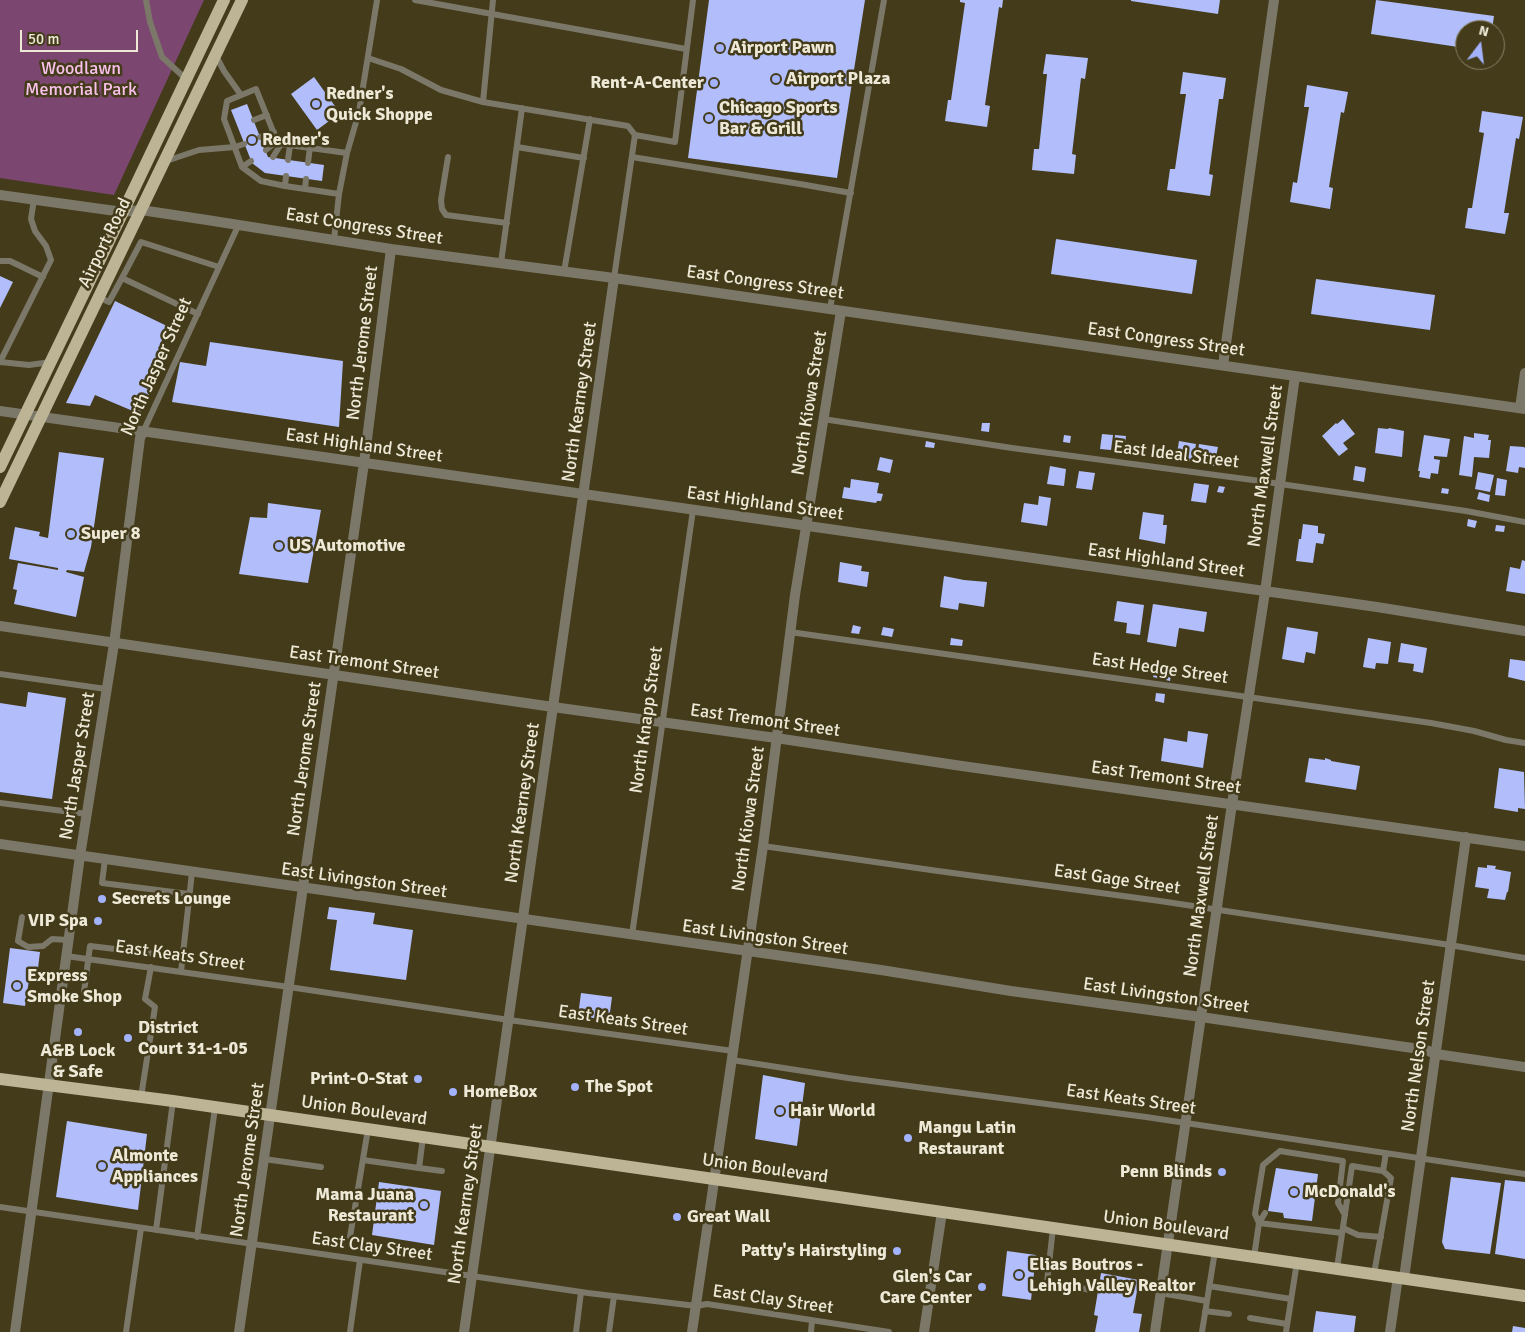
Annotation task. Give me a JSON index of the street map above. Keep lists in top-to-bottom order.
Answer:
{
  "streets": {
    "main road": ["Airport Road", "Union Boulevard"],
    "street": [
      "East Congress Street",
      "North Jerome Street",
      "North Jasper Street",
      "North Kearney Street",
      "North Kiowa Street",
      "East Highland Street",
      "North Maxwell Street",
      "East Tremont Street",
      "East Livingston Street",
      "North Nelson Street"
    ],
    "lane": [
      "East Ideal Street",
      "East Hedge Street",
      "North Knapp Street",
      "East Gage Street",
      "East Keats Street",
      "East Clay Street"
    ]
  },
  "crossings": [
    ["East Congress Street", "Airport Road"],
    ["East Congress Street", "North Jerome Street"],
    ["East Congress Street", "North Jasper Street"],
    ["East Congress Street", "North Kearney Street"],
    ["East Congress Street", "North Kiowa Street"],
    ["East Congress Street", "North Maxwell Street"],
    ["Airport Road", "East Highland Street"],
    ["North Jerome Street", "East Highland Street"],
    ["North Jerome Street", "East Tremont Street"],
    ["North Jerome Street", "East Livingston Street"],
    ["North Jerome Street", "East Keats Street"],
    ["North Jerome Street", "Union Boulevard"],
    ["North Jerome Street", "East Clay Street"],
    ["North Jasper Street", "East Highland Street"],
    ["North Jasper Street", "East Tremont Street"],
    ["North Jasper Street", "East Livingston Street"],
    ["North Jasper Street", "East Keats Street"],
    ["North Jasper Street", "Union Boulevard"],
    ["North Jasper Street", "East Clay Street"],
    ["North Kearney Street", "East Highland Street"],
    ["North Kearney Street", "East Tremont Street"],
    ["North Kearney Street", "East Livingston Street"],
    ["North Kearney Street", "East Keats Street"],
    ["North Kearney Street", "Union Boulevard"],
    ["North Kearney Street", "East Clay Street"],
    ["North Kiowa Street", "East Highland Street"],
    ["North Kiowa Street", "East Ideal Street"],
    ["North Kiowa Street", "East Tremont Street"],
    ["North Kiowa Street", "East Hedge Street"],
    ["North Kiowa Street", "East Gage Street"],
    ["North Kiowa Street", "East Livingston Street"],
    ["North Kiowa Street", "East Keats Street"],
    ["North Kiowa Street", "Union Boulevard"],
    ["North Kiowa Street", "East Clay Street"],
    ["East Highland Street", "North Maxwell Street"],
    ["East Highland Street", "North Knapp Street"],
    ["East Ideal Street", "North Maxwell Street"],
    ["North Maxwell Street", "East Tremont Street"],
    ["North Maxwell Street", "East Hedge Street"],
    ["North Maxwell Street", "East Gage Street"],
    ["North Maxwell Street", "East Livingston Street"],
    ["North Maxwell Street", "East Keats Street"],
    ["North Maxwell Street", "Union Boulevard"],
    ["East Tremont Street", "North Knapp Street"],
    ["East Tremont Street", "North Nelson Street"],
    ["North Knapp Street", "East Livingston Street"],
    ["East Gage Street", "North Nelson Street"],
    ["East Livingston Street", "North Nelson Street"],
    ["East Keats Street", "North Nelson Street"],
    ["North Nelson Street", "Union Boulevard"]
  ],
  "parks": ["Woodlawn Memorial Park"],
  "places": [
    "Airport Pawn",
    "Airport Plaza",
    "Rent-A-Center",
    "Redner's Quick Shoppe",
    "Chicago Sports Bar & Grill",
    "Redner's",
    "Super 8",
    "US Automotive",
    "Secrets Lounge",
    "VIP Spa",
    "Express Smoke Shop",
    "A&B Lock & Safe",
    "District Court 31-1-05",
    "Print-O-Stat",
    "The Spot",
    "HomeBox",
    "Hair World",
    "Mangu Latin Restaurant",
    "Almonte Appliances",
    "Penn Blinds",
    "McDonald's",
    "Mama Juana Restaurant",
    "Great Wall",
    "Patty's Hairstyling",
    "Elias Boutros - Lehigh Valley Realtor",
    "Glen's Car Care Center"
  ],
  "scale_bar": "50 m",
  "north": "top"
}
